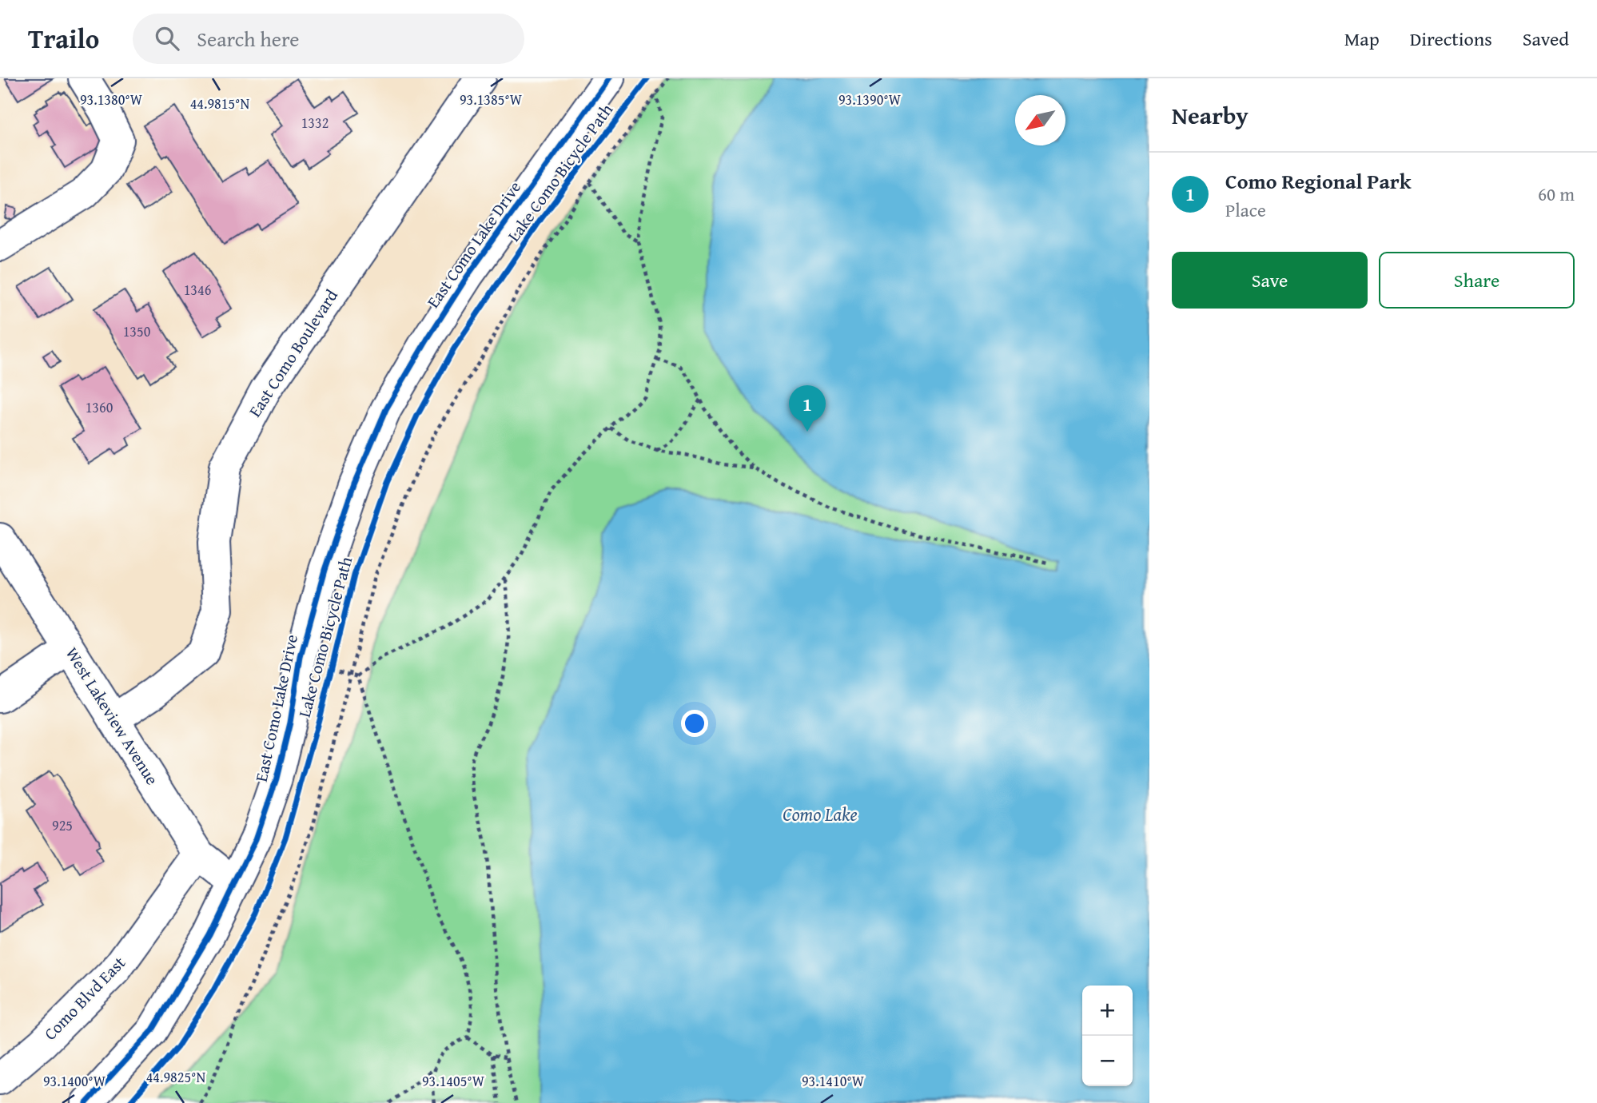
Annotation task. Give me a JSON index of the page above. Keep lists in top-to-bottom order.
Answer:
{
  "streets": {
    "street": [
      "East Como Lake Drive",
      "East Como Boulevard",
      "West Lakeview Avenue",
      "Como Blvd East"
    ],
    "cycle path": ["Lake Como Bicycle Path"]
  },
  "crossings": [
    ["East Como Lake Drive", "West Lakeview Avenue"],
    ["East Como Boulevard", "West Lakeview Avenue"],
    ["West Lakeview Avenue", "Como Blvd East"]
  ],
  "water": ["Como Lake"],
  "house_numbers": [
    "1332",
    "1346",
    "1350",
    "1360",
    "925"
  ],
  "north": "bottom left",
  "page": {
    "header": "Trailo",
    "search": "Search here",
    "nav": ["Map", "Directions", "Saved"],
    "heading": "Nearby",
    "list": [
      {
        "mark": "1",
        "name": "Como Regional Park",
        "note": "Place",
        "value": "60 m"
      }
    ],
    "buttons": ["Save", "Share"],
    "pins": "1",
    "map_buttons": ["+", "−"]
  },
  "coordinates": [
    "93.1380°W",
    "93.1385°W",
    "93.1390°W",
    "44.9815°N",
    "44.9825°N",
    "93.1400°W",
    "93.1405°W",
    "93.1410°W"
  ]
}
